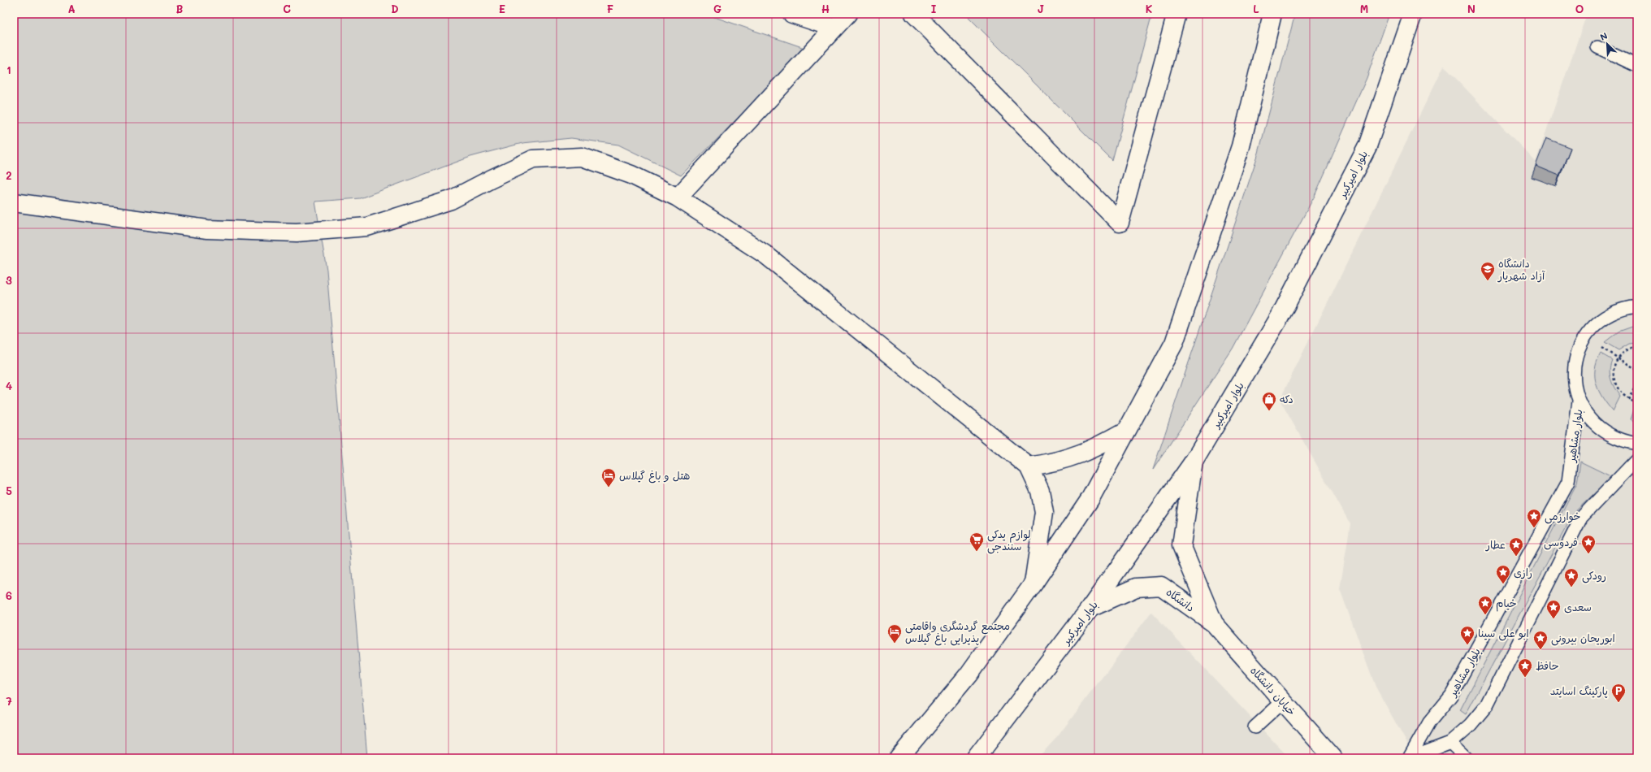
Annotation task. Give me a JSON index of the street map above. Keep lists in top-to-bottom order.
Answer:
{
  "streets": {
    "street": ["بلوار امیرکبیر", "دانشگاه", "خیابان دانشگاه"],
    "lane": ["بلوار مشاهیر"]
  },
  "crossings": [
    ["بلوار امیرکبیر", "دانشگاه"],
    ["دانشگاه", "خیابان دانشگاه"]
  ],
  "places": {
    "school or university": ["دانشگاه آزاد شهریار"],
    "shop": ["دکه"],
    "hotel": ["هتل و باغ گیلاس", "مجتمع گردشگری واقامتی پذیرایی باغ گیلاس"],
    "place": [
      "خوارزمی",
      "فردوسی",
      "عطار",
      "رازی",
      "رودکی",
      "خیام",
      "سعدی",
      "ابو علی سینا",
      "ابوریحان بیرونی",
      "حافظ"
    ],
    "supermarket": ["لوازم یدکی سنندجی"],
    "parking": ["پارکینگ اسایتد"]
  },
  "north": "top left",
  "grid": {
    "columns": [
      "A",
      "B",
      "C",
      "D",
      "E",
      "F",
      "G",
      "H",
      "I",
      "J",
      "K",
      "L",
      "M",
      "N",
      "O"
    ],
    "rows": [
      "1",
      "2",
      "3",
      "4",
      "5",
      "6",
      "7"
    ]
  }
}
